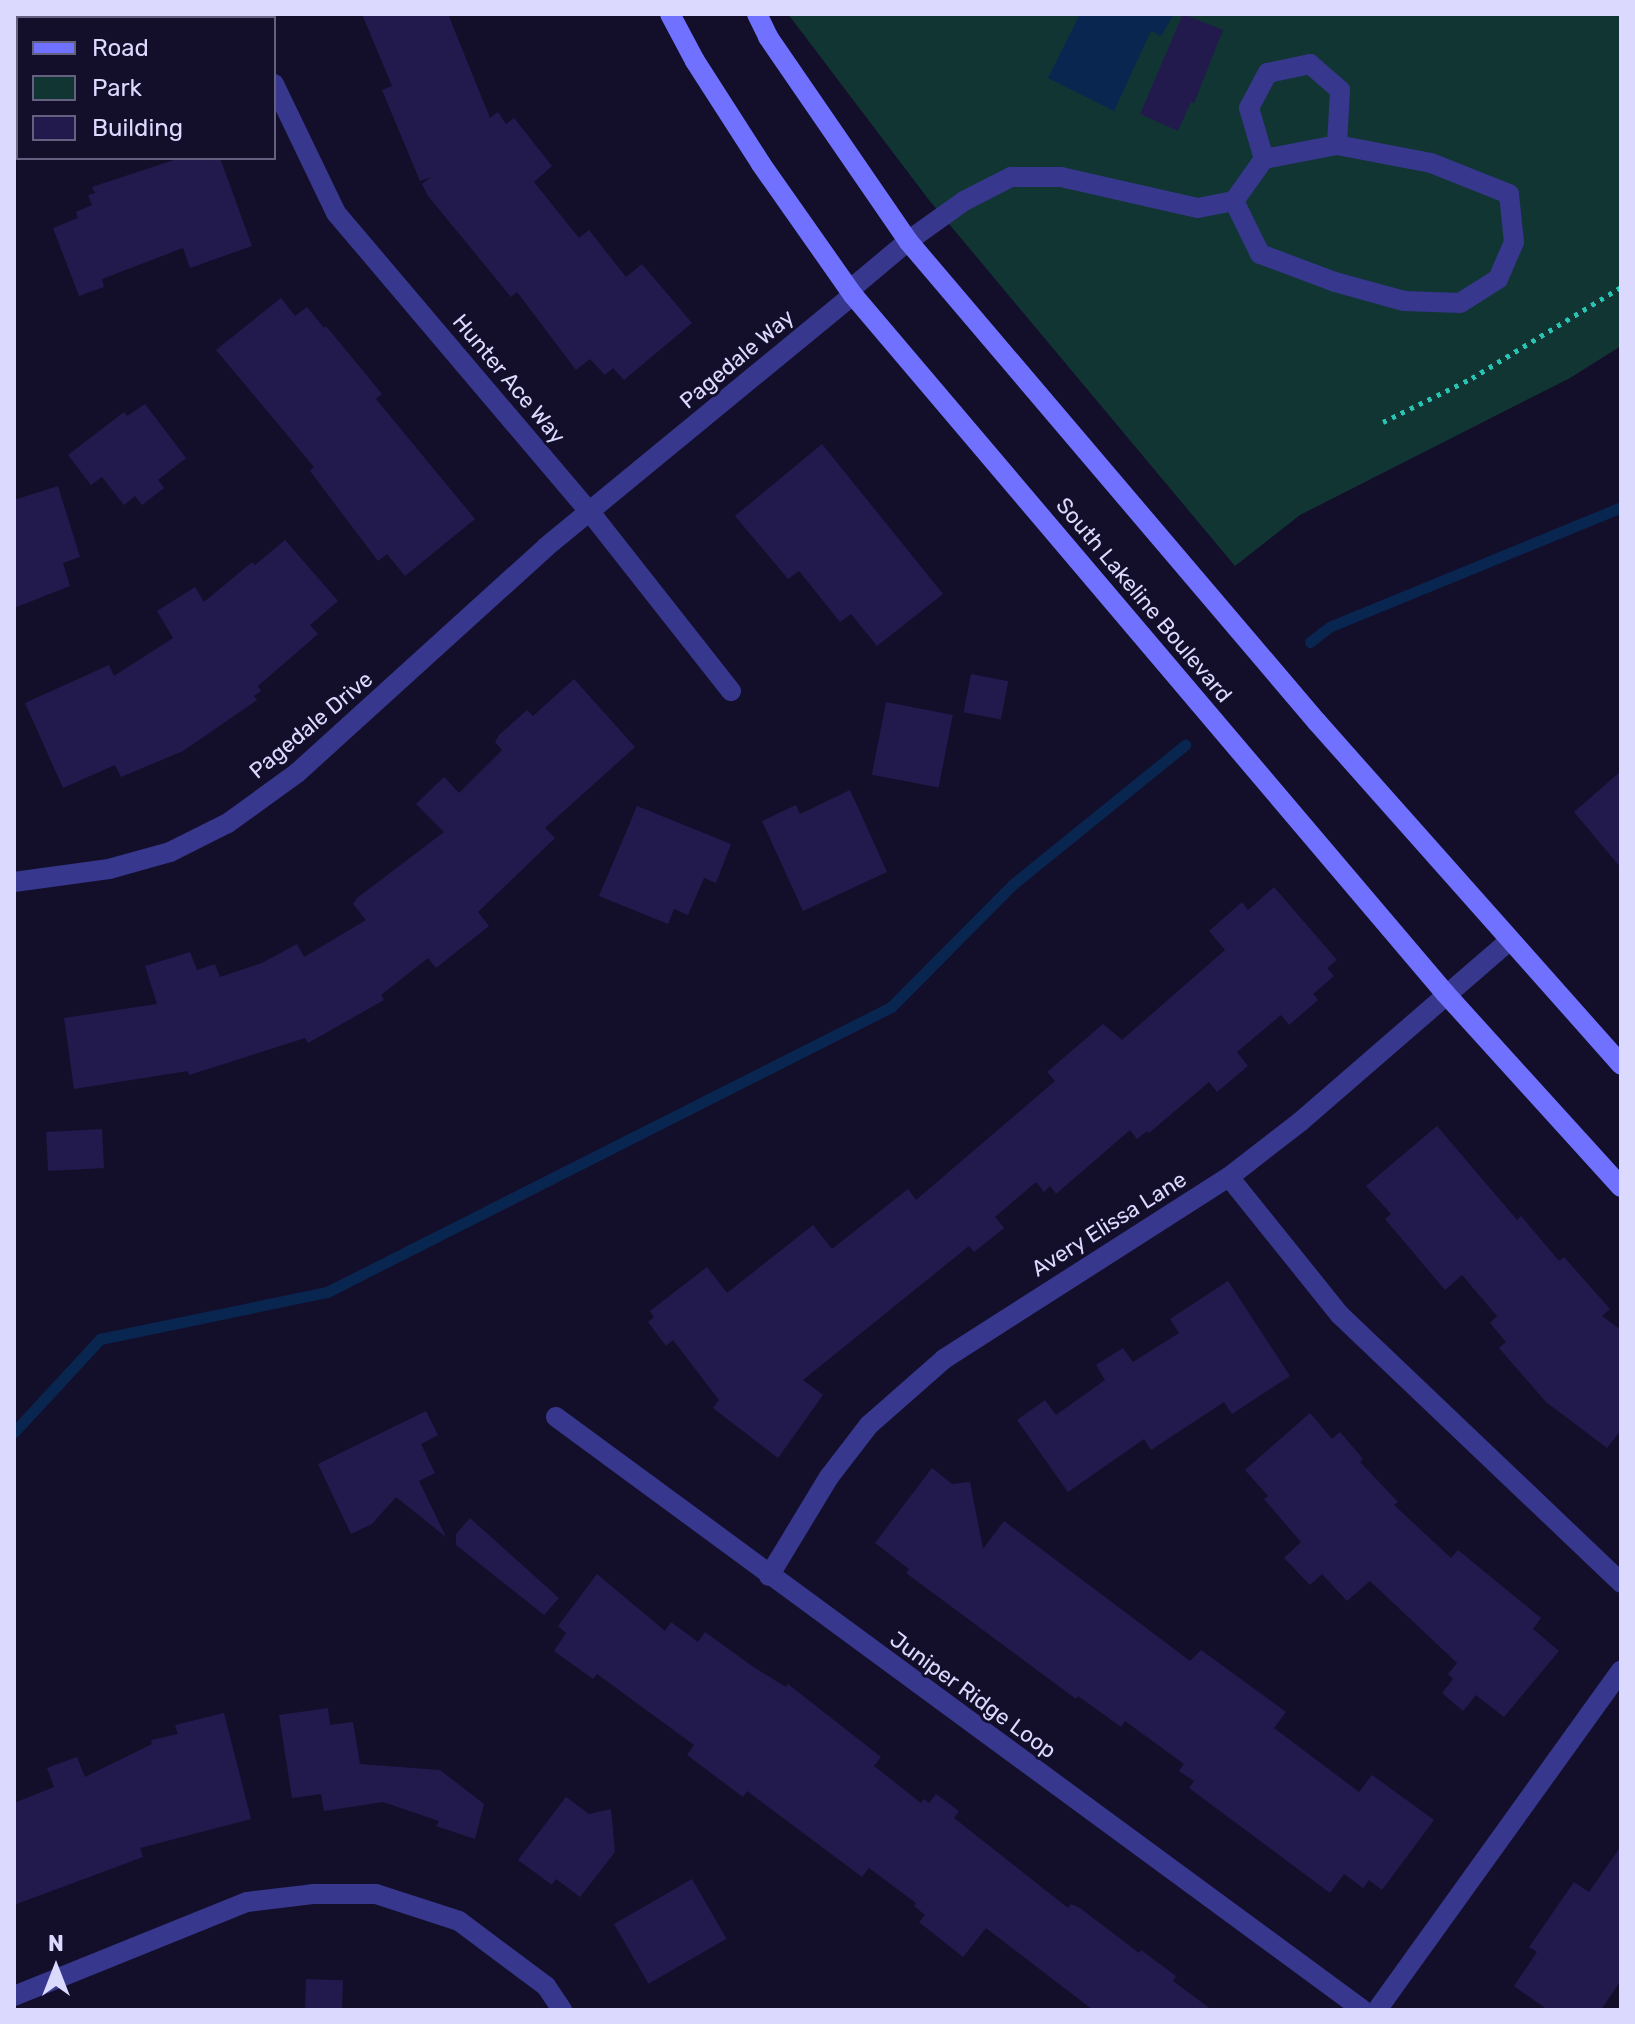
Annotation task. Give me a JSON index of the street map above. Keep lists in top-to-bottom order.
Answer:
{
  "streets": {
    "main road": ["South Lakeline Boulevard"],
    "street": [
      "Pagedale Way",
      "Hunter Ace Way",
      "Pagedale Drive",
      "Avery Elissa Lane",
      "Juniper Ridge Loop"
    ]
  },
  "crossings": [
    ["Pagedale Way", "Hunter Ace Way"],
    ["Pagedale Way", "South Lakeline Boulevard"],
    ["Pagedale Way", "Pagedale Drive"],
    ["Hunter Ace Way", "Pagedale Drive"],
    ["South Lakeline Boulevard", "Avery Elissa Lane"],
    ["Avery Elissa Lane", "Juniper Ridge Loop"]
  ],
  "legend": ["Road", "Park", "Building"],
  "north": "top"
}
